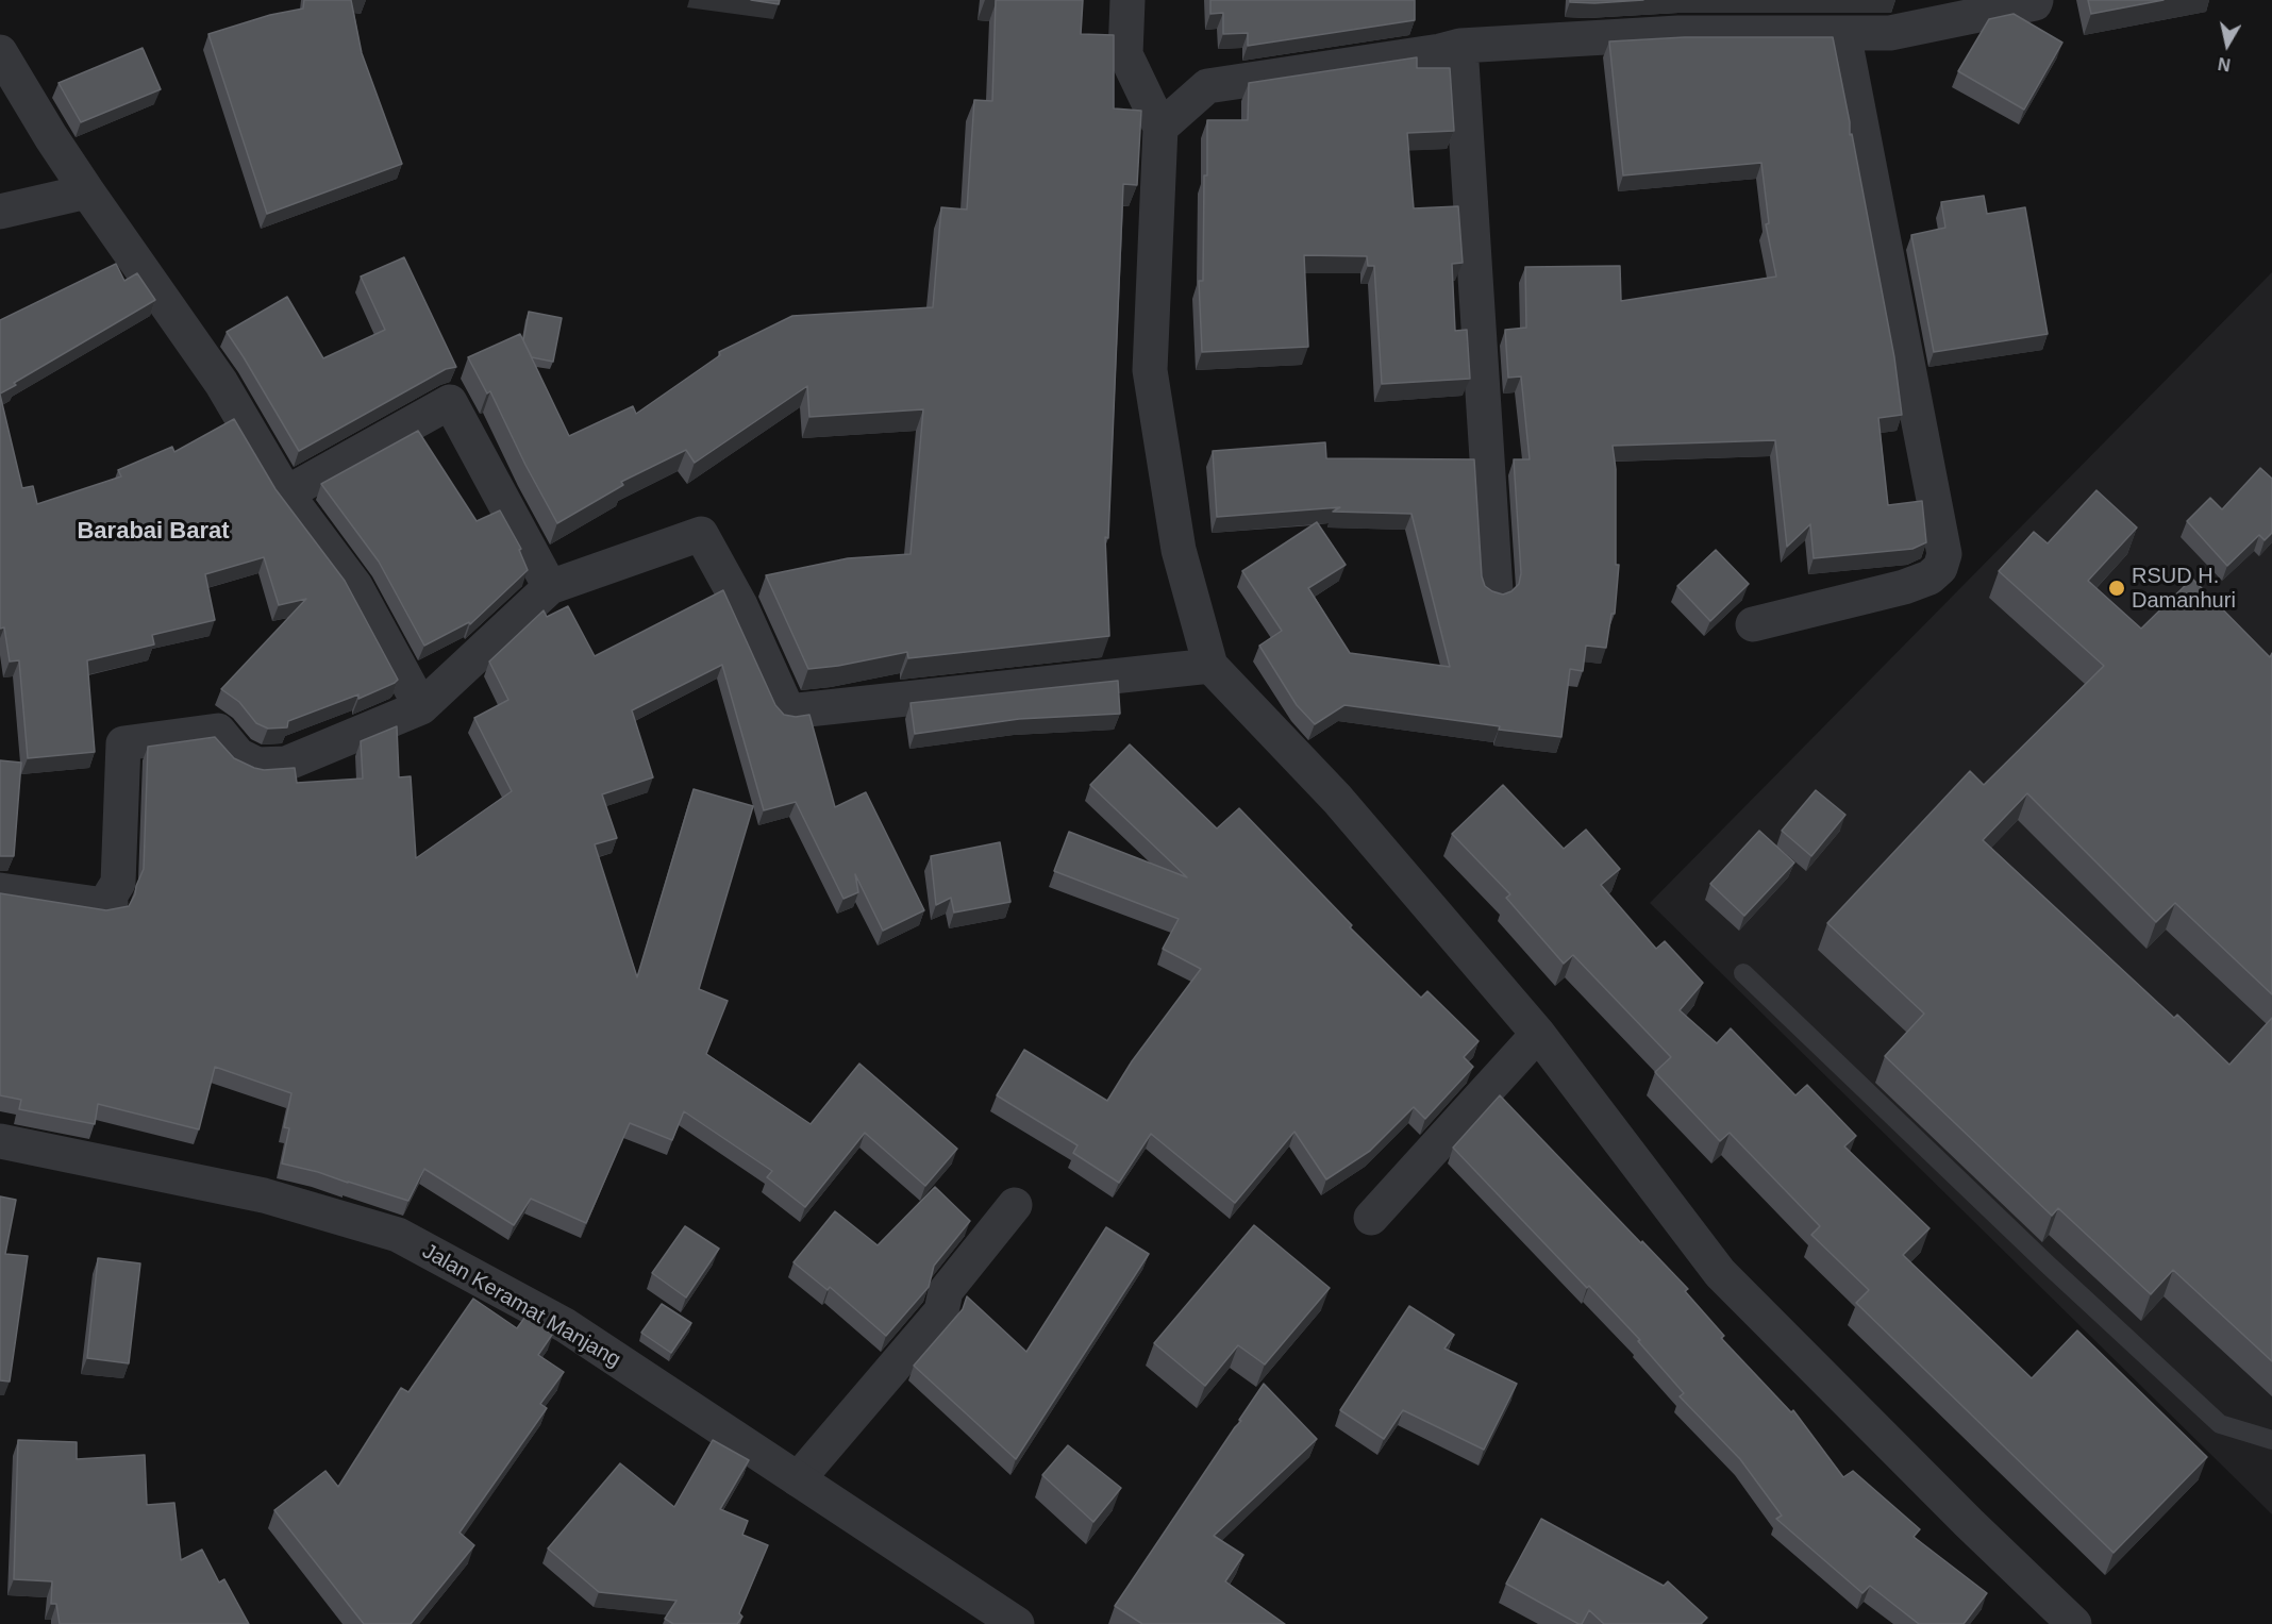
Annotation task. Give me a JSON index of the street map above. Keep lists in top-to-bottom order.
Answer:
{
  "streets": {
    "street": ["Jalan Keramat Manjang"]
  },
  "districts": ["Barabai Barat"],
  "places": ["RSUD H. Damanhuri"],
  "north": "bottom"
}
